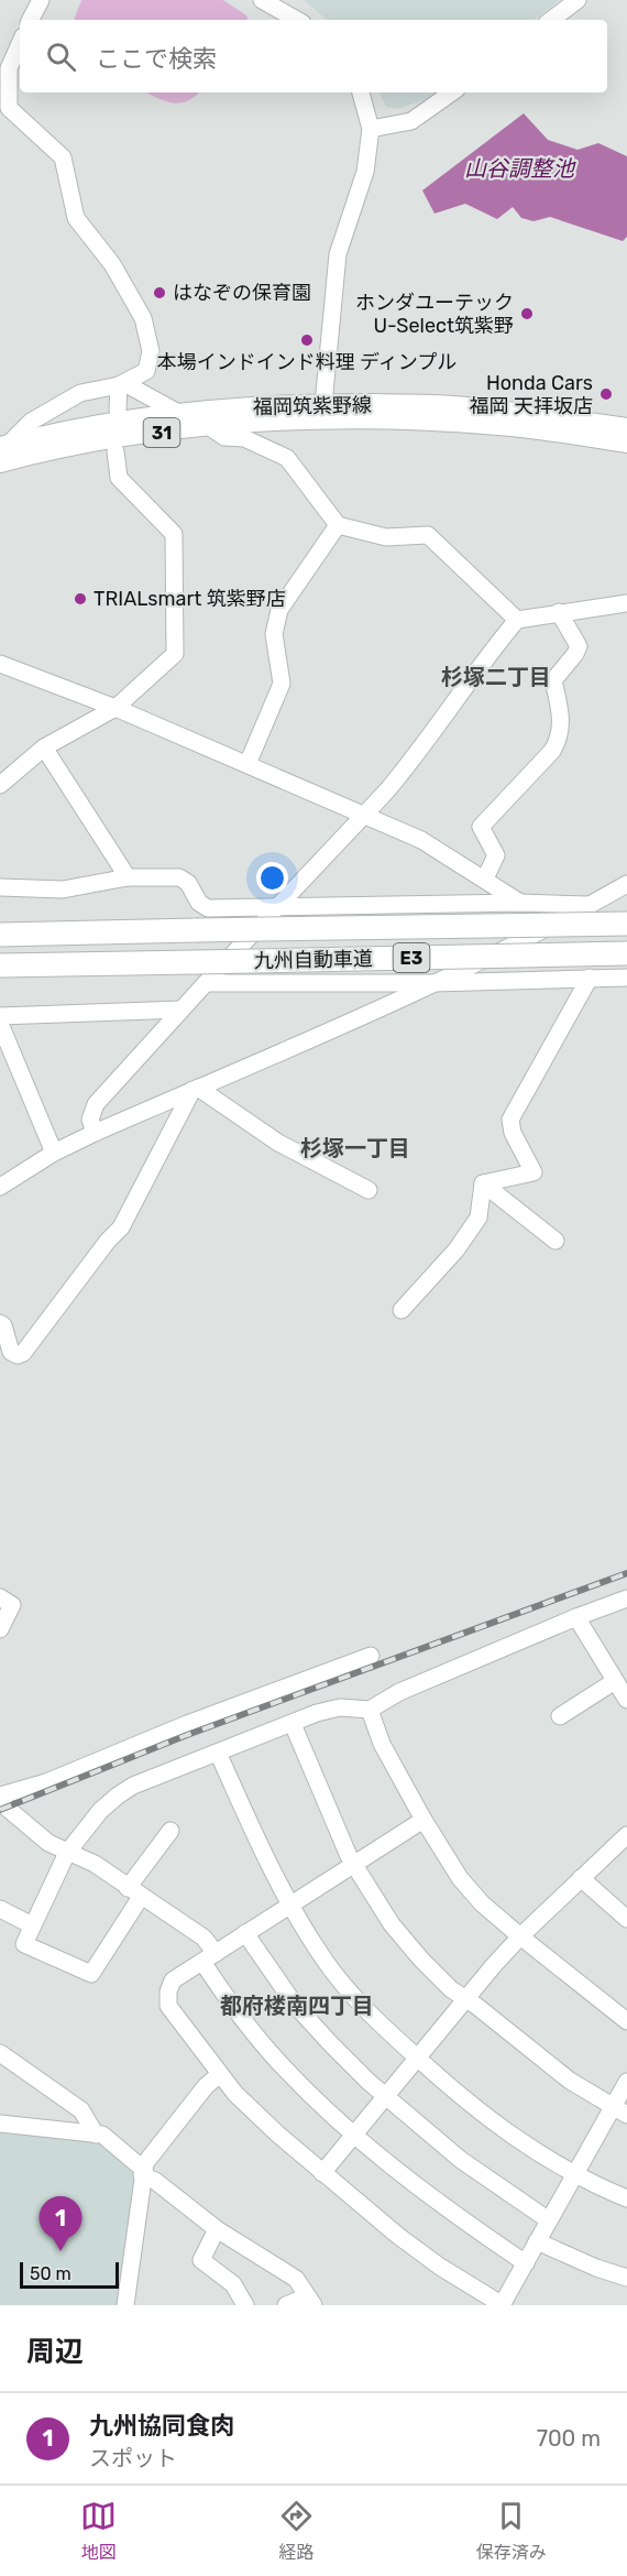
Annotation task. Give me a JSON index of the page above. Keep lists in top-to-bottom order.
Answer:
{
  "streets": {
    "highway": ["E3", "九州自動車道"],
    "main road": ["福岡筑紫野線", "31"]
  },
  "districts": ["杉塚二丁目", "杉塚一丁目", "都府楼南四丁目"],
  "water": ["山谷調整池"],
  "places": [
    "はなぞの保育園",
    "ホンダユーテック U-Select筑紫野",
    "本場インドインド料理 ディンプル",
    "Honda Cars 福岡 天拝坂店",
    "TRIALsmart 筑紫野店"
  ],
  "scale_bar": "50 m",
  "page": {
    "search": "ここで検索",
    "pins": "1",
    "scale": "50 m",
    "heading": "周辺",
    "list": [
      {
        "mark": "1",
        "name": "九州協同食肉",
        "note": "スポット",
        "value": "700 m"
      }
    ],
    "nav": ["地図", "経路", "保存済み"]
  }
}
